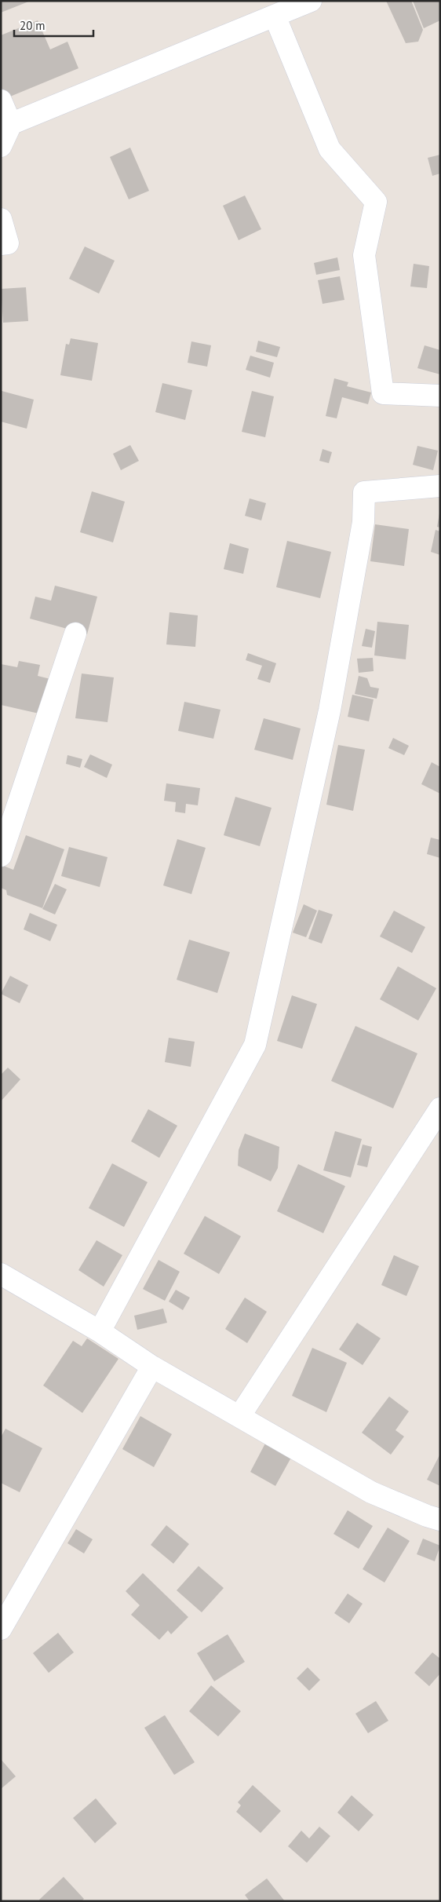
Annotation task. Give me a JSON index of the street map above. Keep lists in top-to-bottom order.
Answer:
{
  "scale_bar": "20 m"
}
